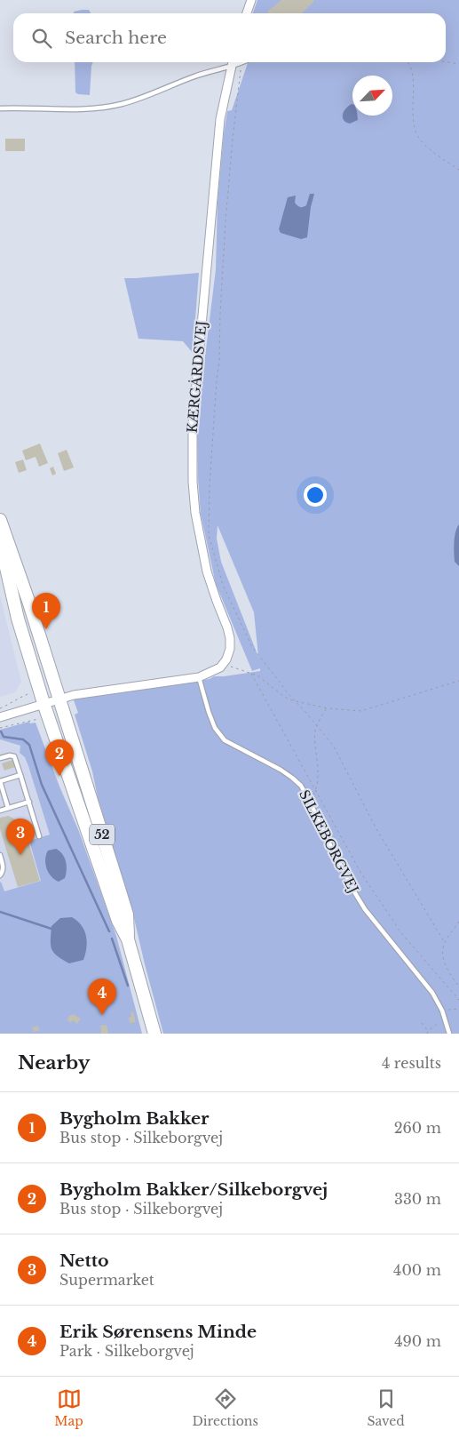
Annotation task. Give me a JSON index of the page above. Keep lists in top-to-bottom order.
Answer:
{
  "streets": {
    "main road": ["52"],
    "street": ["KÆRGÅRDSVEJ"],
    "lane": ["SILKEBORGVEJ"]
  },
  "north": "top right",
  "page": {
    "search": "Search here",
    "pins": [
      "1",
      "2",
      "3",
      "4"
    ],
    "heading": ["Nearby", "4 results"],
    "list": [
      {
        "mark": "1",
        "name": "Bygholm Bakker",
        "note": "Bus stop · Silkeborgvej",
        "value": "260 m"
      },
      {
        "mark": "2",
        "name": "Bygholm Bakker/Silkeborgvej",
        "note": "Bus stop · Silkeborgvej",
        "value": "330 m"
      },
      {
        "mark": "3",
        "name": "Netto",
        "note": "Supermarket",
        "value": "400 m"
      },
      {
        "mark": "4",
        "name": "Erik Sørensens Minde",
        "note": "Park · Silkeborgvej",
        "value": "490 m"
      }
    ],
    "nav": ["Map", "Directions", "Saved"]
  }
}
